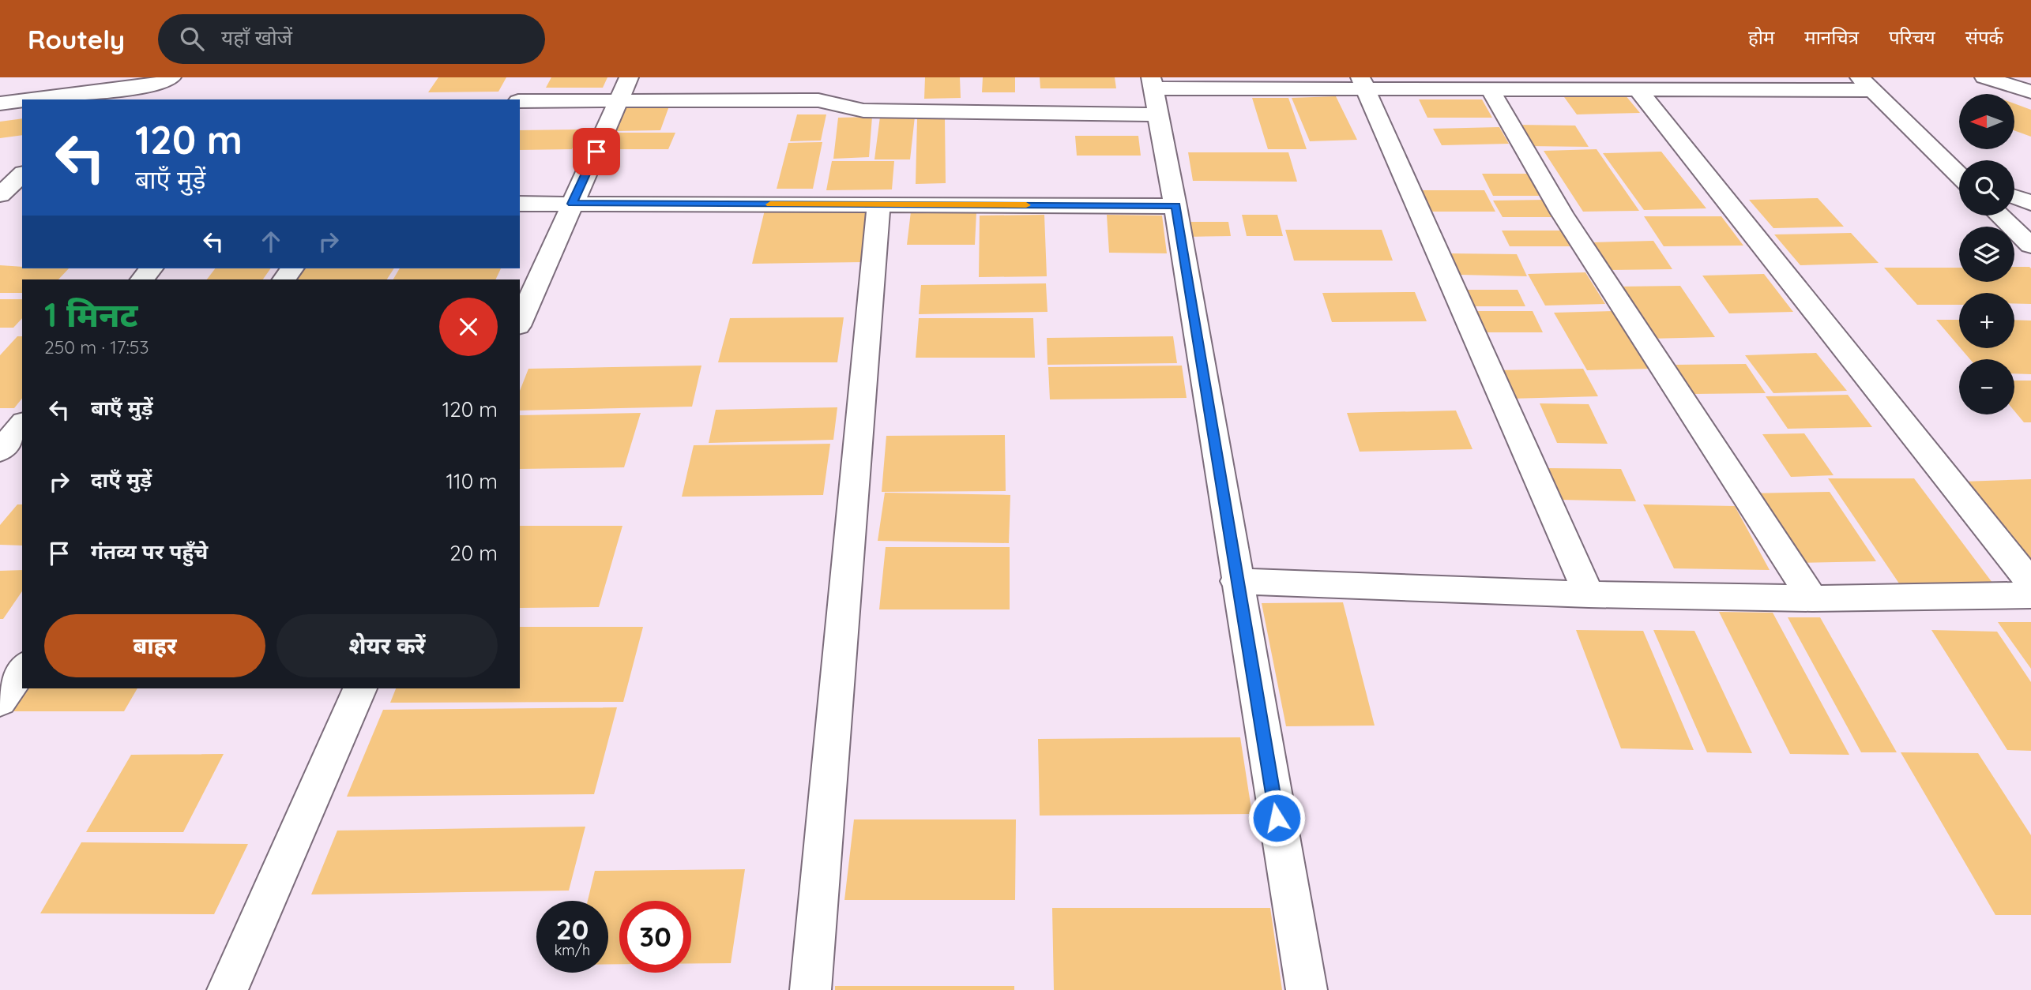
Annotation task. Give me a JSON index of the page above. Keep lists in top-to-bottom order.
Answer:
{
  "north": "left",
  "page": {
    "header": "Routely",
    "search": "यहाँ खोजें",
    "nav": [
      "होम",
      "मानचित्र",
      "परिचय",
      "संपर्क"
    ],
    "map_buttons": ["+", "−"],
    "turn": ["120 m", "बाएँ मुड़ें"],
    "heading": ["1 मिनट", "250 m · 17:53"],
    "list": [
      {
        "name": "बाएँ मुड़ें",
        "value": "120 m"
      },
      {
        "name": "दाएँ मुड़ें",
        "value": "110 m"
      },
      {
        "name": "गंतव्य पर पहुँचे",
        "value": "20 m"
      }
    ],
    "buttons": ["बाहर", "शेयर करें"],
    "speed": "20 km/h",
    "limit": "30"
  }
}
